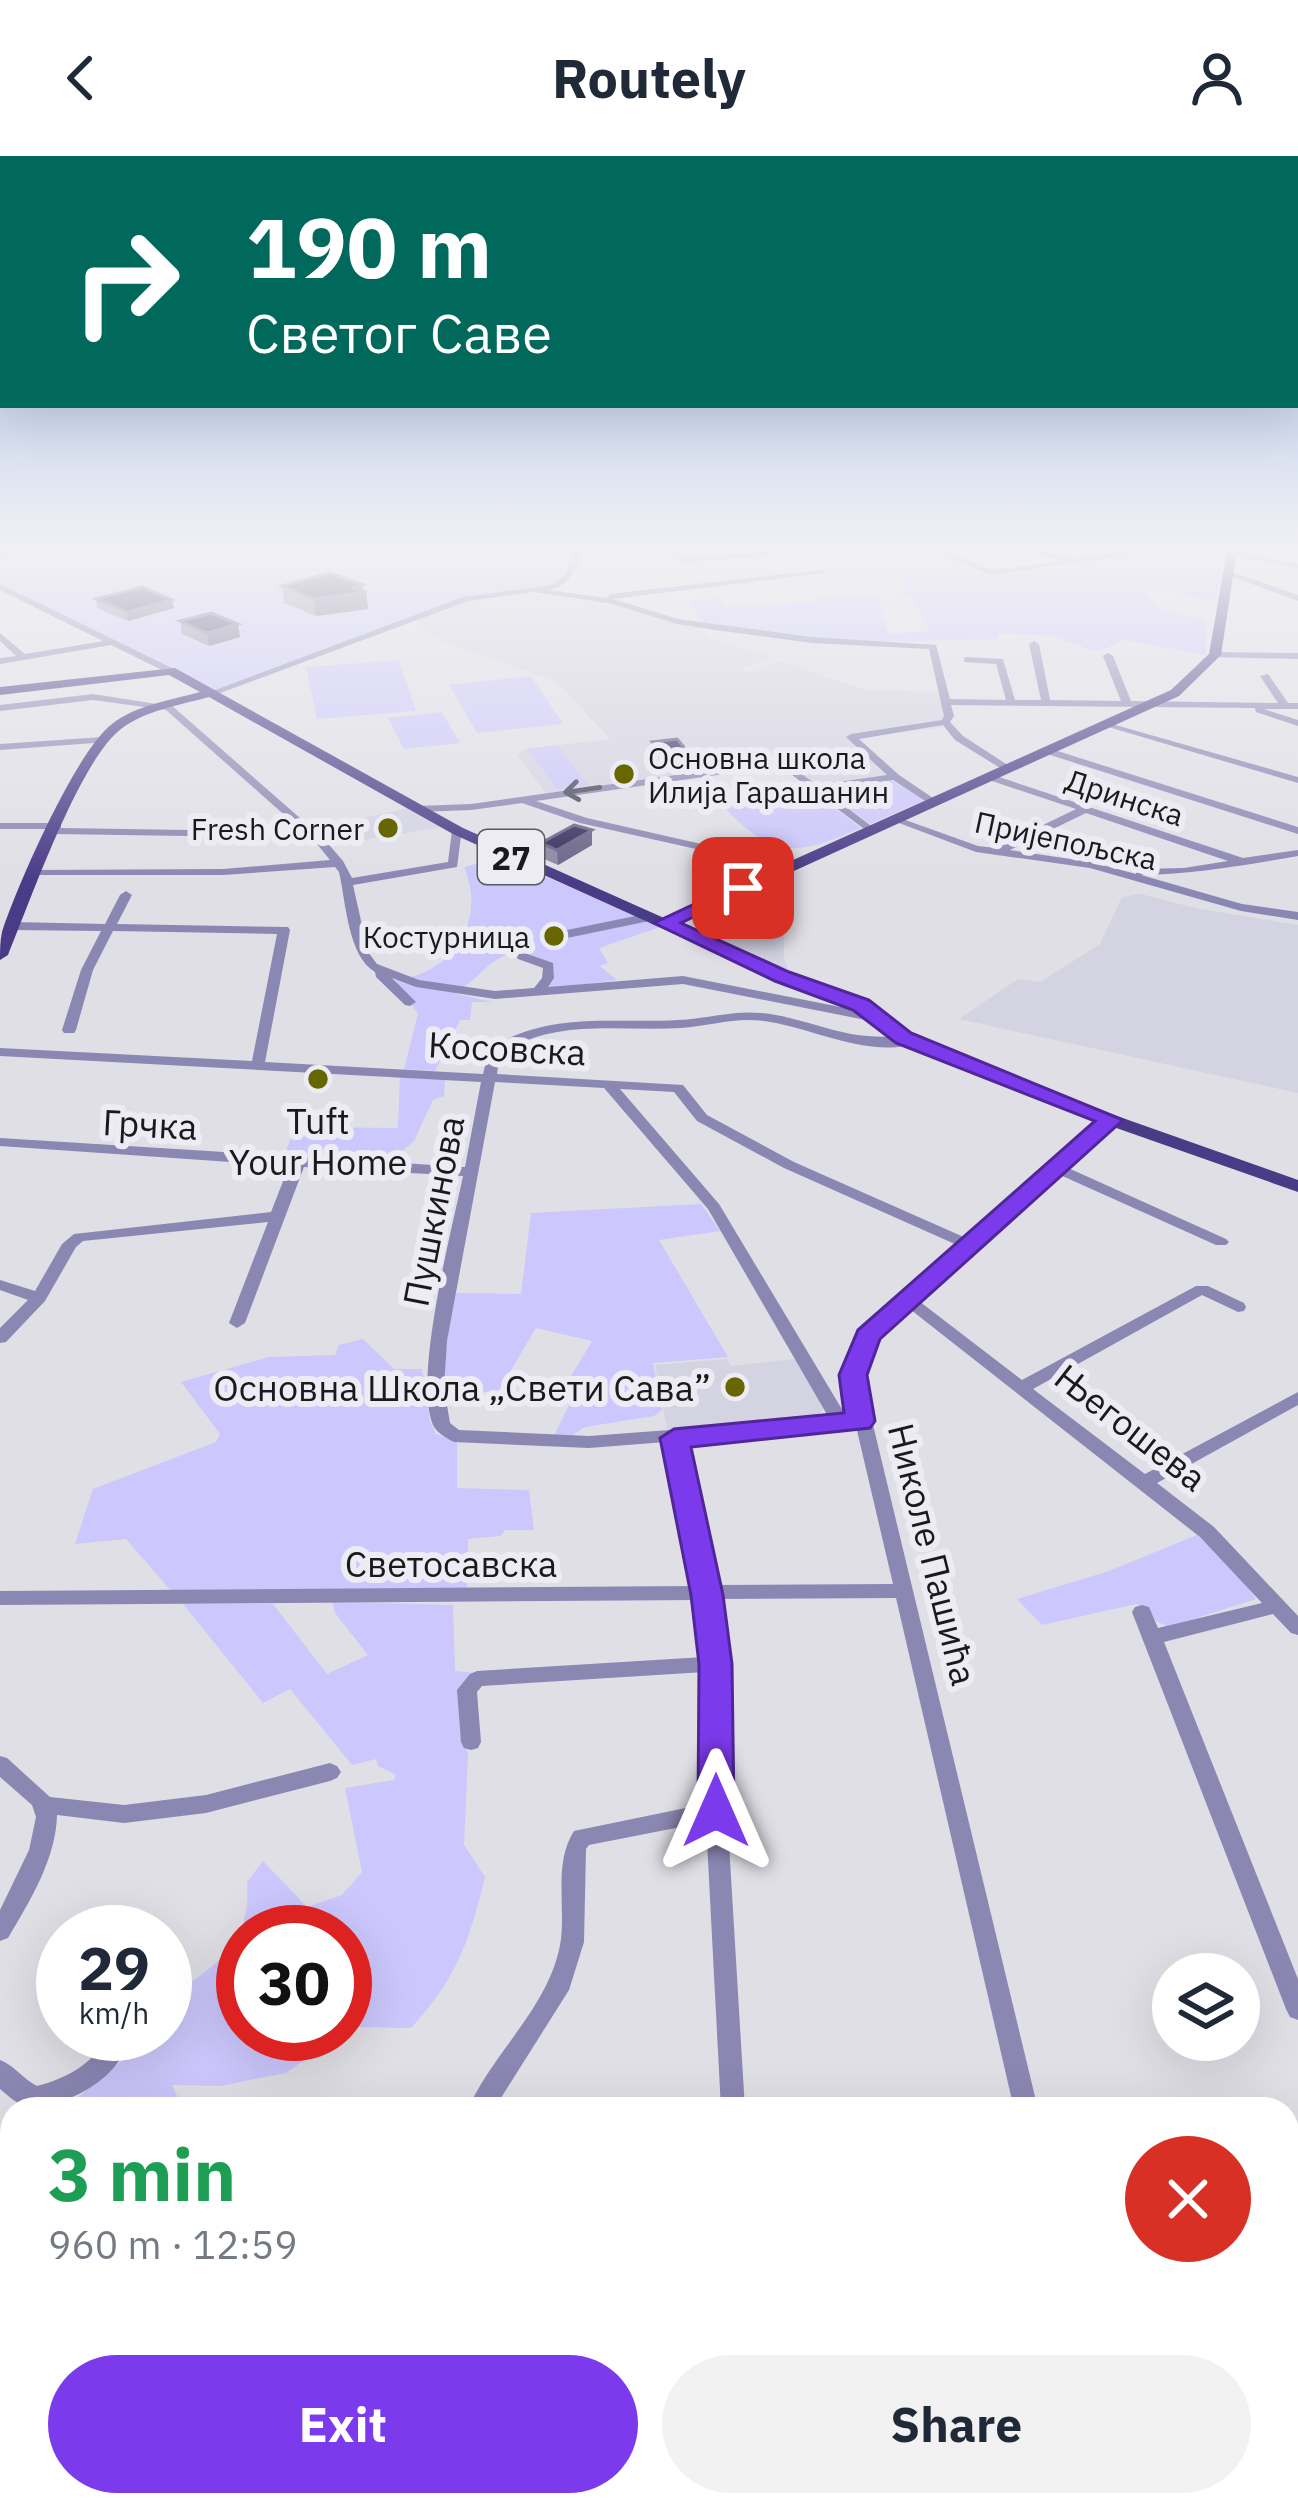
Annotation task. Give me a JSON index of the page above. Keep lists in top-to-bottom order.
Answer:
{
  "streets": {
    "main road": ["27"],
    "street": [
      "Дринска",
      "Пријепољска",
      "Косовска",
      "Грчка",
      "Пушкинова",
      "Његошева",
      "Николе Пашића",
      "Светосавска"
    ]
  },
  "crossings": [
    ["27", "Пушкинова"],
    ["27", "Николе Пашића"],
    ["Косовска", "Пушкинова"],
    ["Косовска", "Николе Пашића"],
    ["Грчка", "Пушкинова"],
    ["Његошева", "Николе Пашића"],
    ["Николе Пашића", "Светосавска"]
  ],
  "places": [
    "Основна школа Илија Гарашанин",
    "Fresh Corner",
    "Костурница",
    "Tuft Your Home",
    "Основна Школа „Свети Сава”"
  ],
  "page": {
    "header": "Routely",
    "turn": ["190 m", "Светог Саве"],
    "speed": "29 km/h",
    "limit": "30",
    "heading": ["3 min", "960 m · 12:59"],
    "buttons": ["Exit", "Share"]
  }
}
